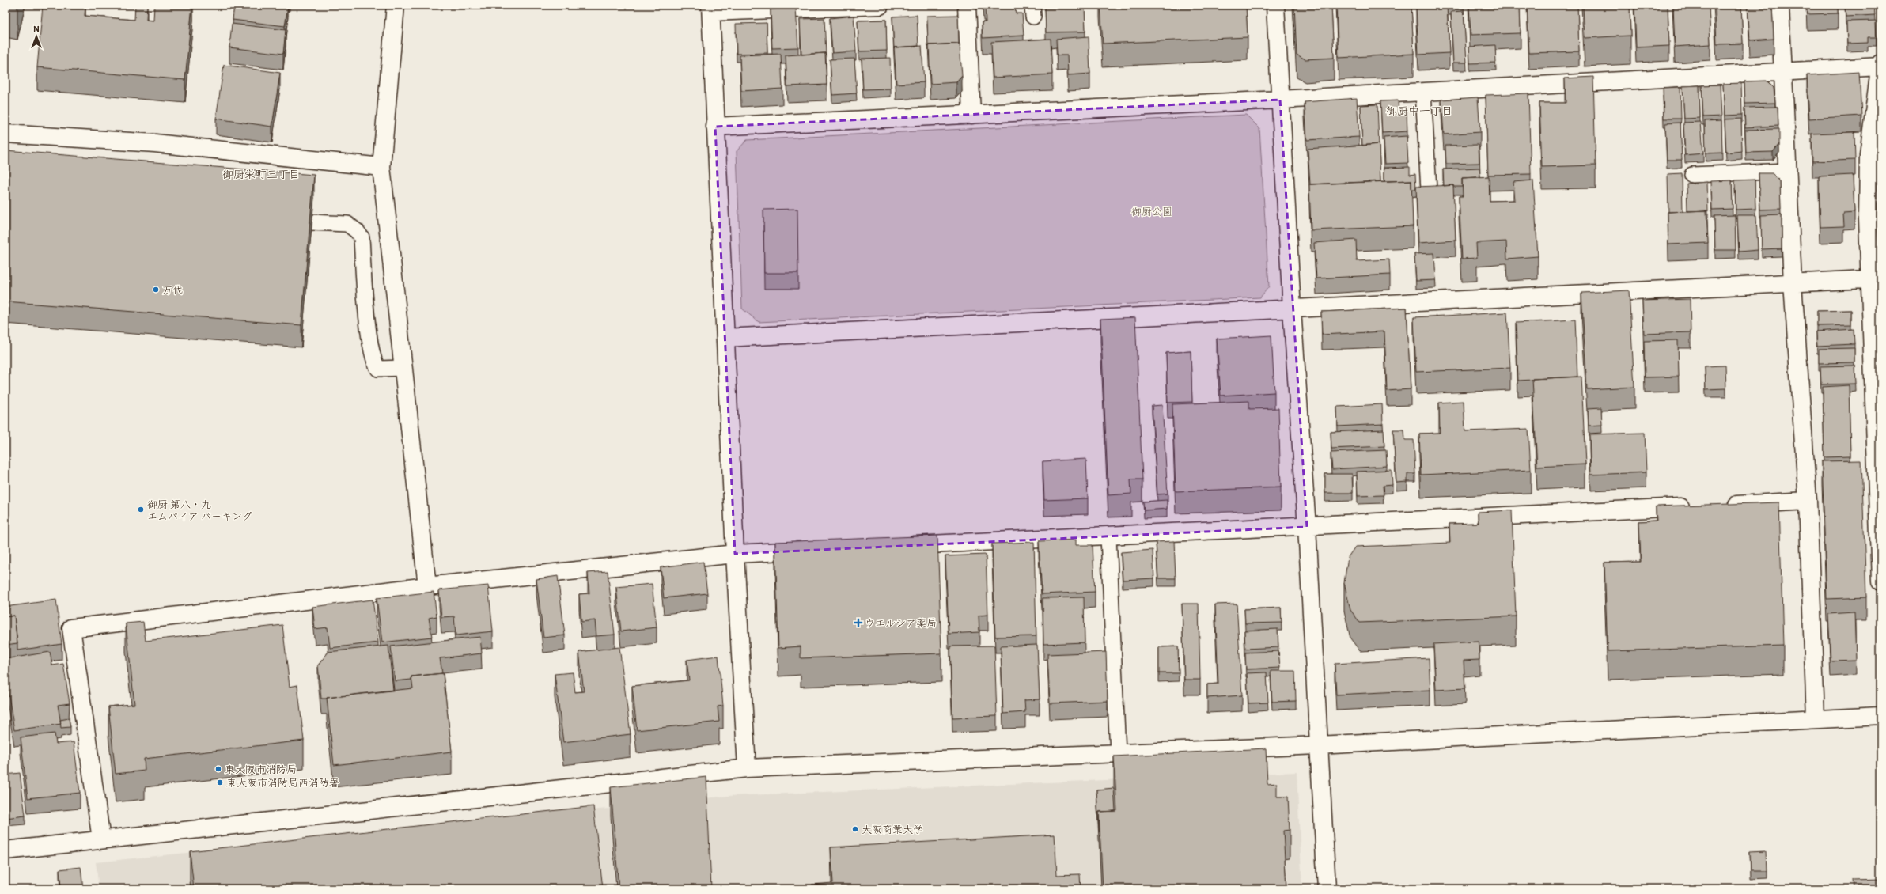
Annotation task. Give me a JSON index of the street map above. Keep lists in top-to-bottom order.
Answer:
{
  "districts": ["御厨中一丁目", "御厨栄町三丁目"],
  "parks": ["御厨公園"],
  "places": {
    "other": [
      "万代",
      "御厨 第八・九 エムパイア パーキング",
      "東大阪市消防局",
      "東大阪市消防局西消防署",
      "大阪商業大学"
    ],
    "health": ["ウエルシア薬局"]
  },
  "north": "top"
}
